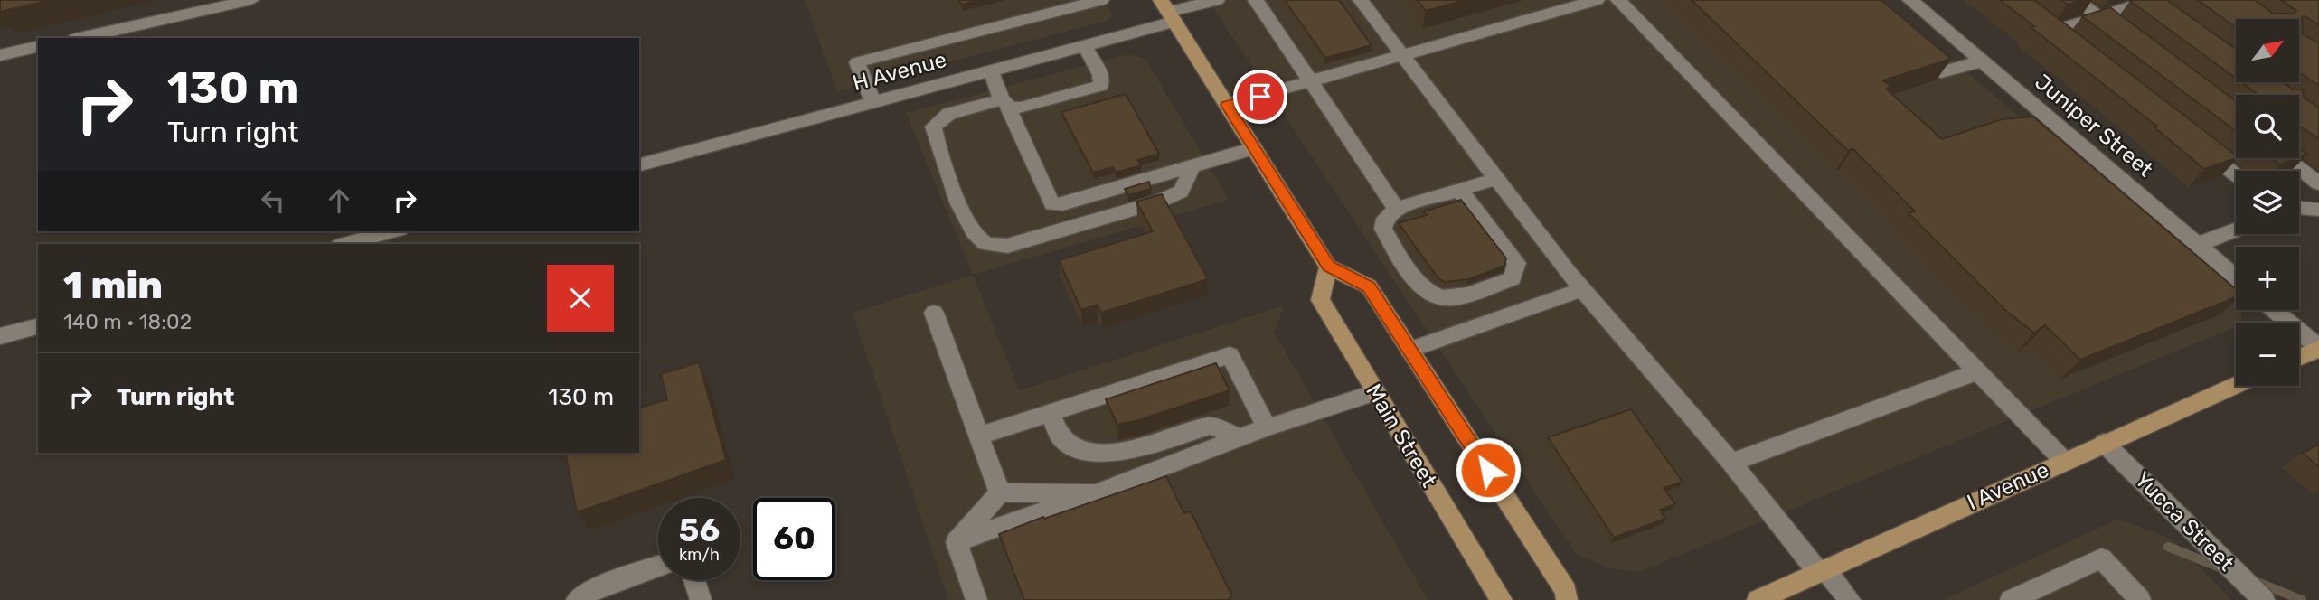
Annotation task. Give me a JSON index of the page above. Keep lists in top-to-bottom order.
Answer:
{
  "streets": {
    "main road": ["Main Street", "I Avenue"],
    "street": ["H Avenue", "Juniper Street", "Yucca Street"]
  },
  "crossings": [
    ["I Avenue", "Yucca Street"]
  ],
  "north": "top right",
  "page": {
    "map_buttons": ["+", "−"],
    "turn": ["130 m", "Turn right"],
    "heading": ["1 min", "140 m · 18:02"],
    "list": [
      {
        "name": "Turn right",
        "value": "130 m"
      }
    ],
    "speed": "56 km/h",
    "limit": "60"
  }
}
